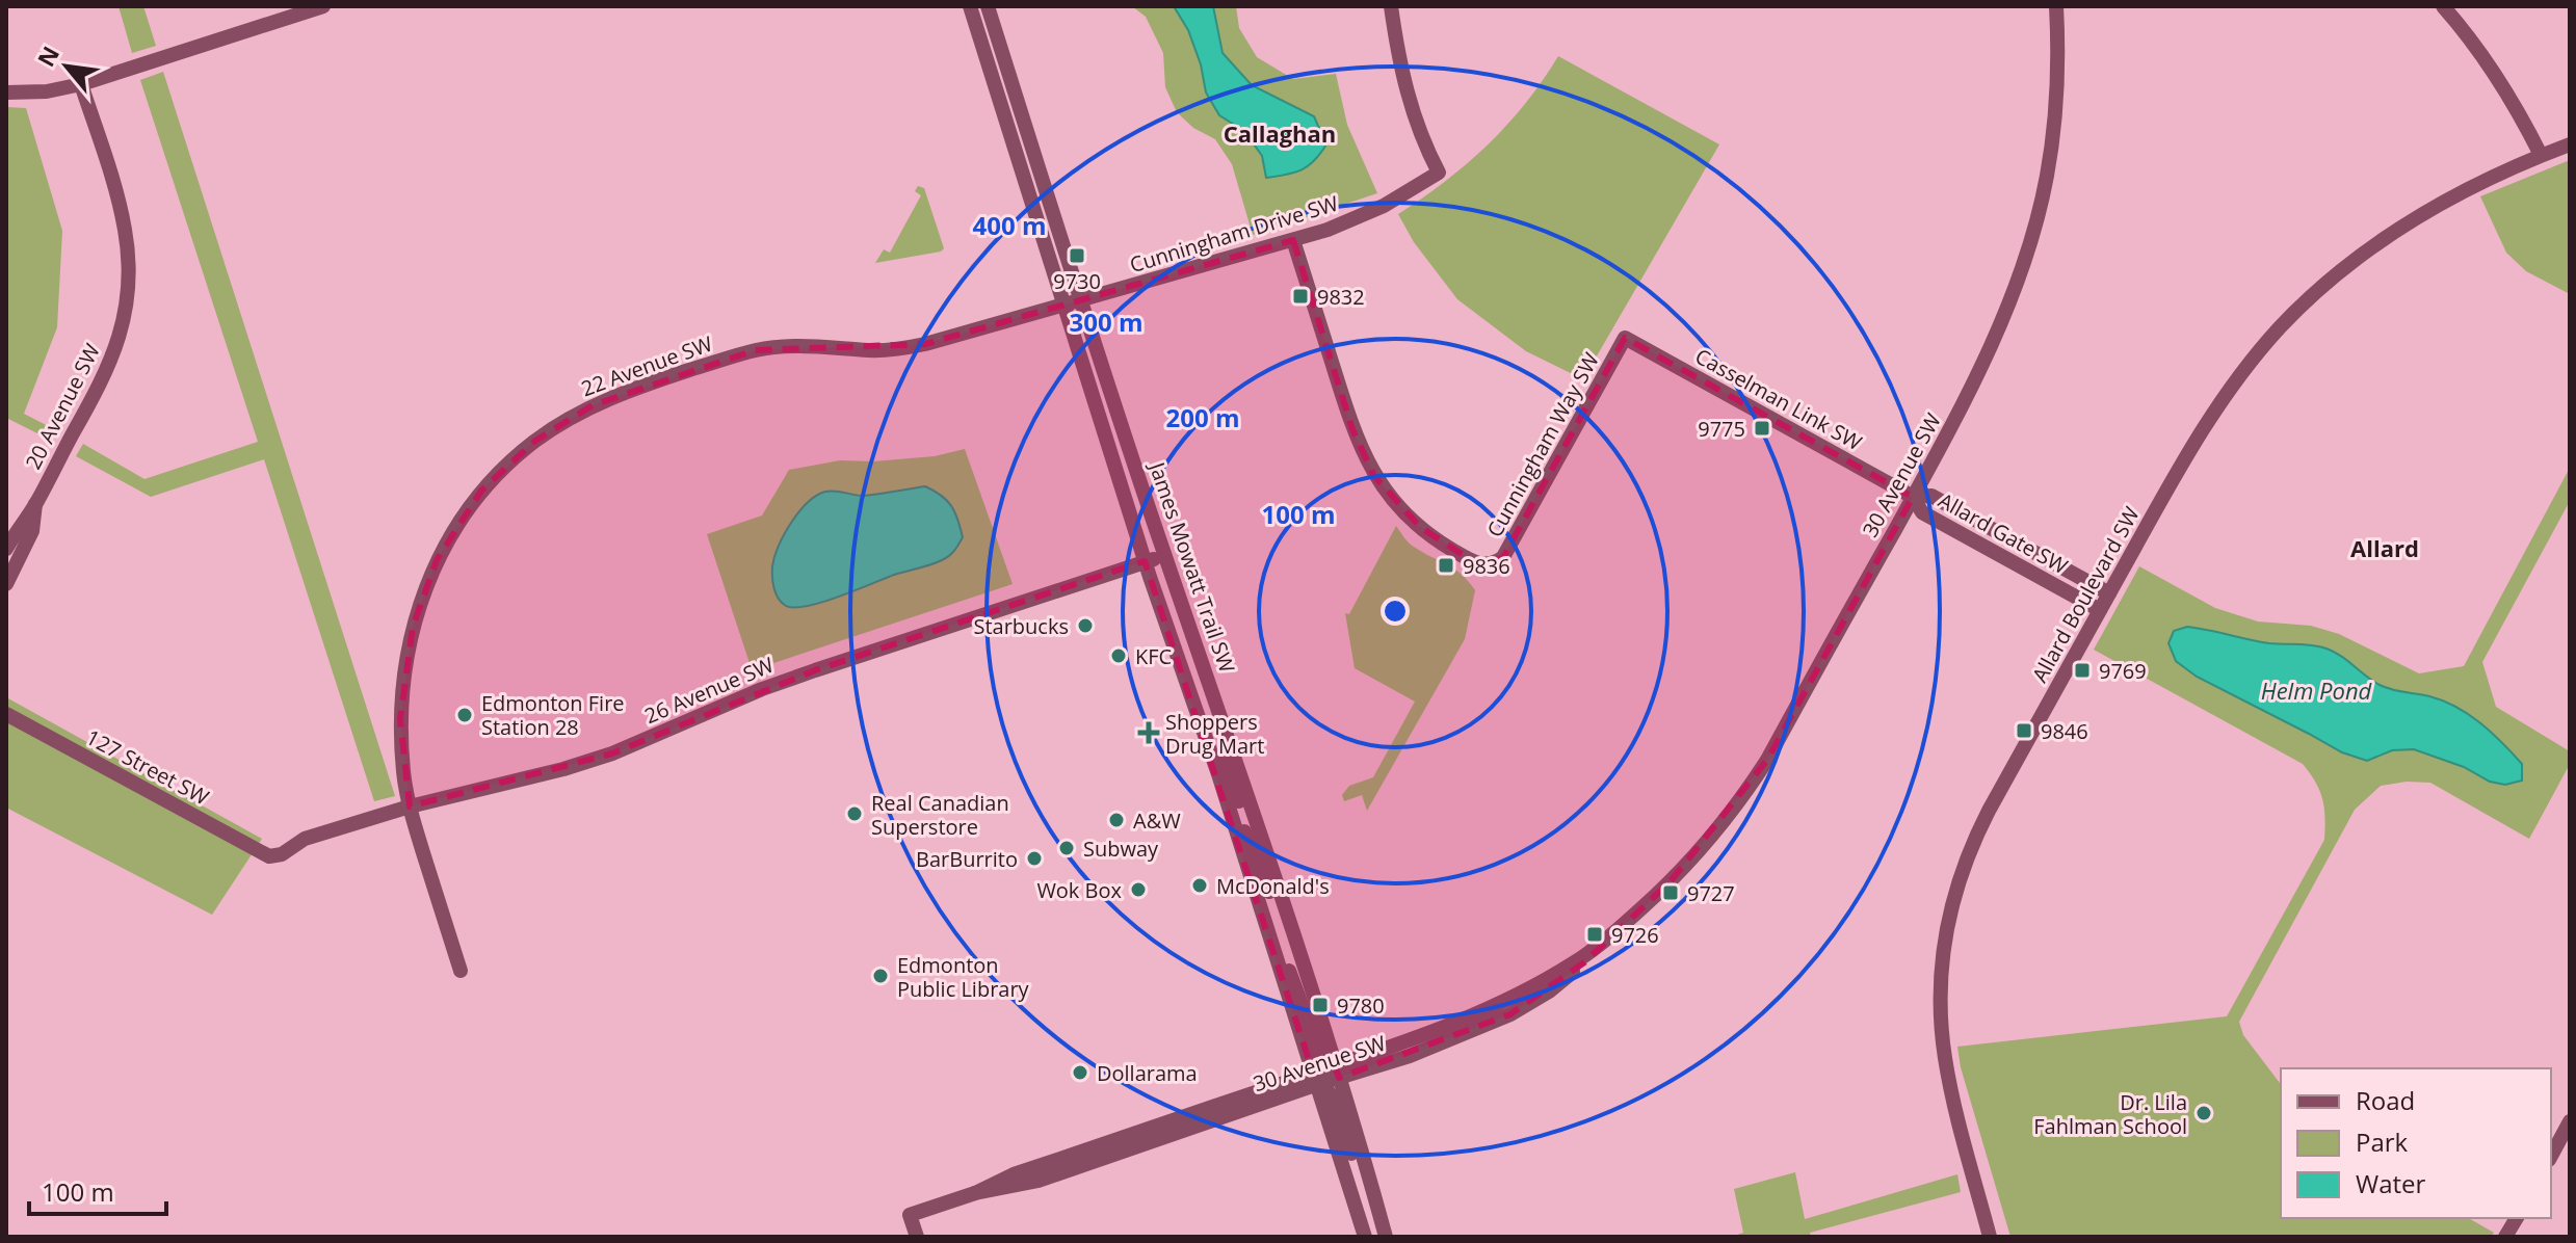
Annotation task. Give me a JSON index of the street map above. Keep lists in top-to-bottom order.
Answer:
{
  "streets": {
    "street": [
      "Cunningham Drive SW",
      "22 Avenue SW",
      "Casselman Link SW",
      "20 Avenue SW",
      "Cunningham Way SW",
      "30 Avenue SW",
      "Allard Gate SW",
      "James Mowatt Trail SW",
      "Allard Boulevard SW",
      "26 Avenue SW",
      "127 Street SW"
    ]
  },
  "crossings": [
    ["Cunningham Drive SW", "22 Avenue SW"],
    ["Cunningham Drive SW", "Cunningham Way SW"],
    ["Cunningham Drive SW", "James Mowatt Trail SW"],
    ["22 Avenue SW", "James Mowatt Trail SW"],
    ["22 Avenue SW", "26 Avenue SW"],
    ["Casselman Link SW", "Cunningham Way SW"],
    ["Casselman Link SW", "30 Avenue SW"],
    ["Casselman Link SW", "Allard Gate SW"],
    ["30 Avenue SW", "Allard Gate SW"],
    ["30 Avenue SW", "James Mowatt Trail SW"],
    ["Allard Gate SW", "Allard Boulevard SW"],
    ["James Mowatt Trail SW", "26 Avenue SW"],
    ["26 Avenue SW", "127 Street SW"]
  ],
  "districts": ["Callaghan", "Allard"],
  "water": ["Helm Pond"],
  "places": {
    "transit": [
      "9730",
      "9832",
      "9775",
      "9836",
      "9769",
      "9846",
      "9727",
      "9726",
      "9780"
    ],
    "other": [
      "Starbucks",
      "KFC",
      "Edmonton Fire Station 28",
      "Real Canadian Superstore",
      "A&W",
      "Subway",
      "BarBurrito",
      "McDonald's",
      "Wok Box",
      "Edmonton Public Library",
      "Dollarama",
      "Dr. Lila Fahlman School"
    ],
    "health": ["Shoppers Drug Mart"]
  },
  "legend": ["Road", "Park", "Water"],
  "scale_bar": "100 m",
  "north": "top left",
  "rings": [
    "400 m",
    "300 m",
    "200 m",
    "100 m"
  ]
}
